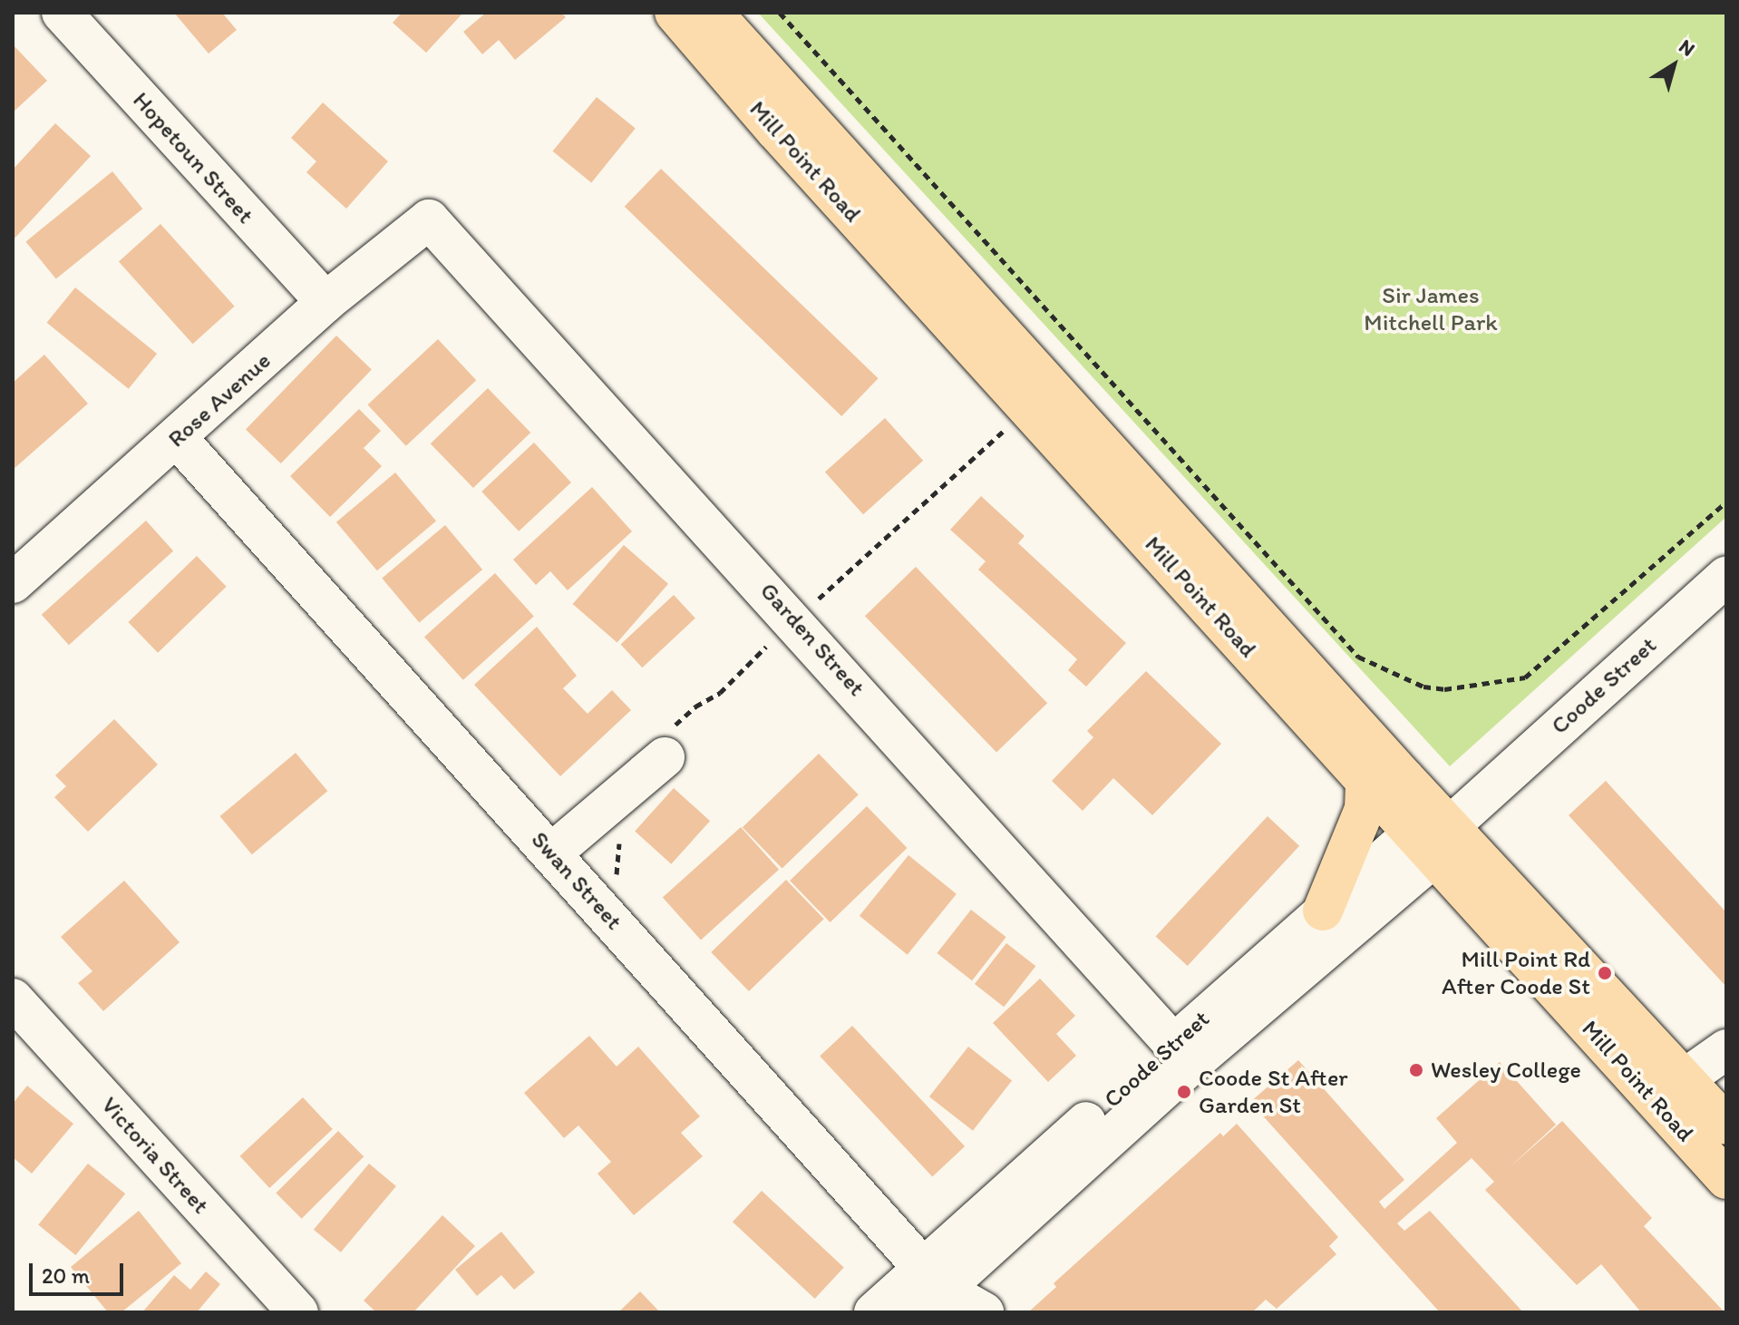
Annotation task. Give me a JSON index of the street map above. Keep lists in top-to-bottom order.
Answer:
{
  "streets": {
    "main road": ["Mill Point Road"],
    "street": [
      "Hopetoun Street",
      "Rose Avenue",
      "Garden Street",
      "Coode Street",
      "Swan Street",
      "Victoria Street"
    ]
  },
  "crossings": [
    ["Hopetoun Street", "Rose Avenue"],
    ["Mill Point Road", "Coode Street"],
    ["Rose Avenue", "Garden Street"],
    ["Rose Avenue", "Swan Street"],
    ["Garden Street", "Coode Street"],
    ["Coode Street", "Swan Street"]
  ],
  "parks": ["Sir James Mitchell Park"],
  "places": ["Mill Point Rd After Coode St", "Wesley College", "Coode St After Garden St"],
  "scale_bar": "20 m",
  "north": "top right"
}
